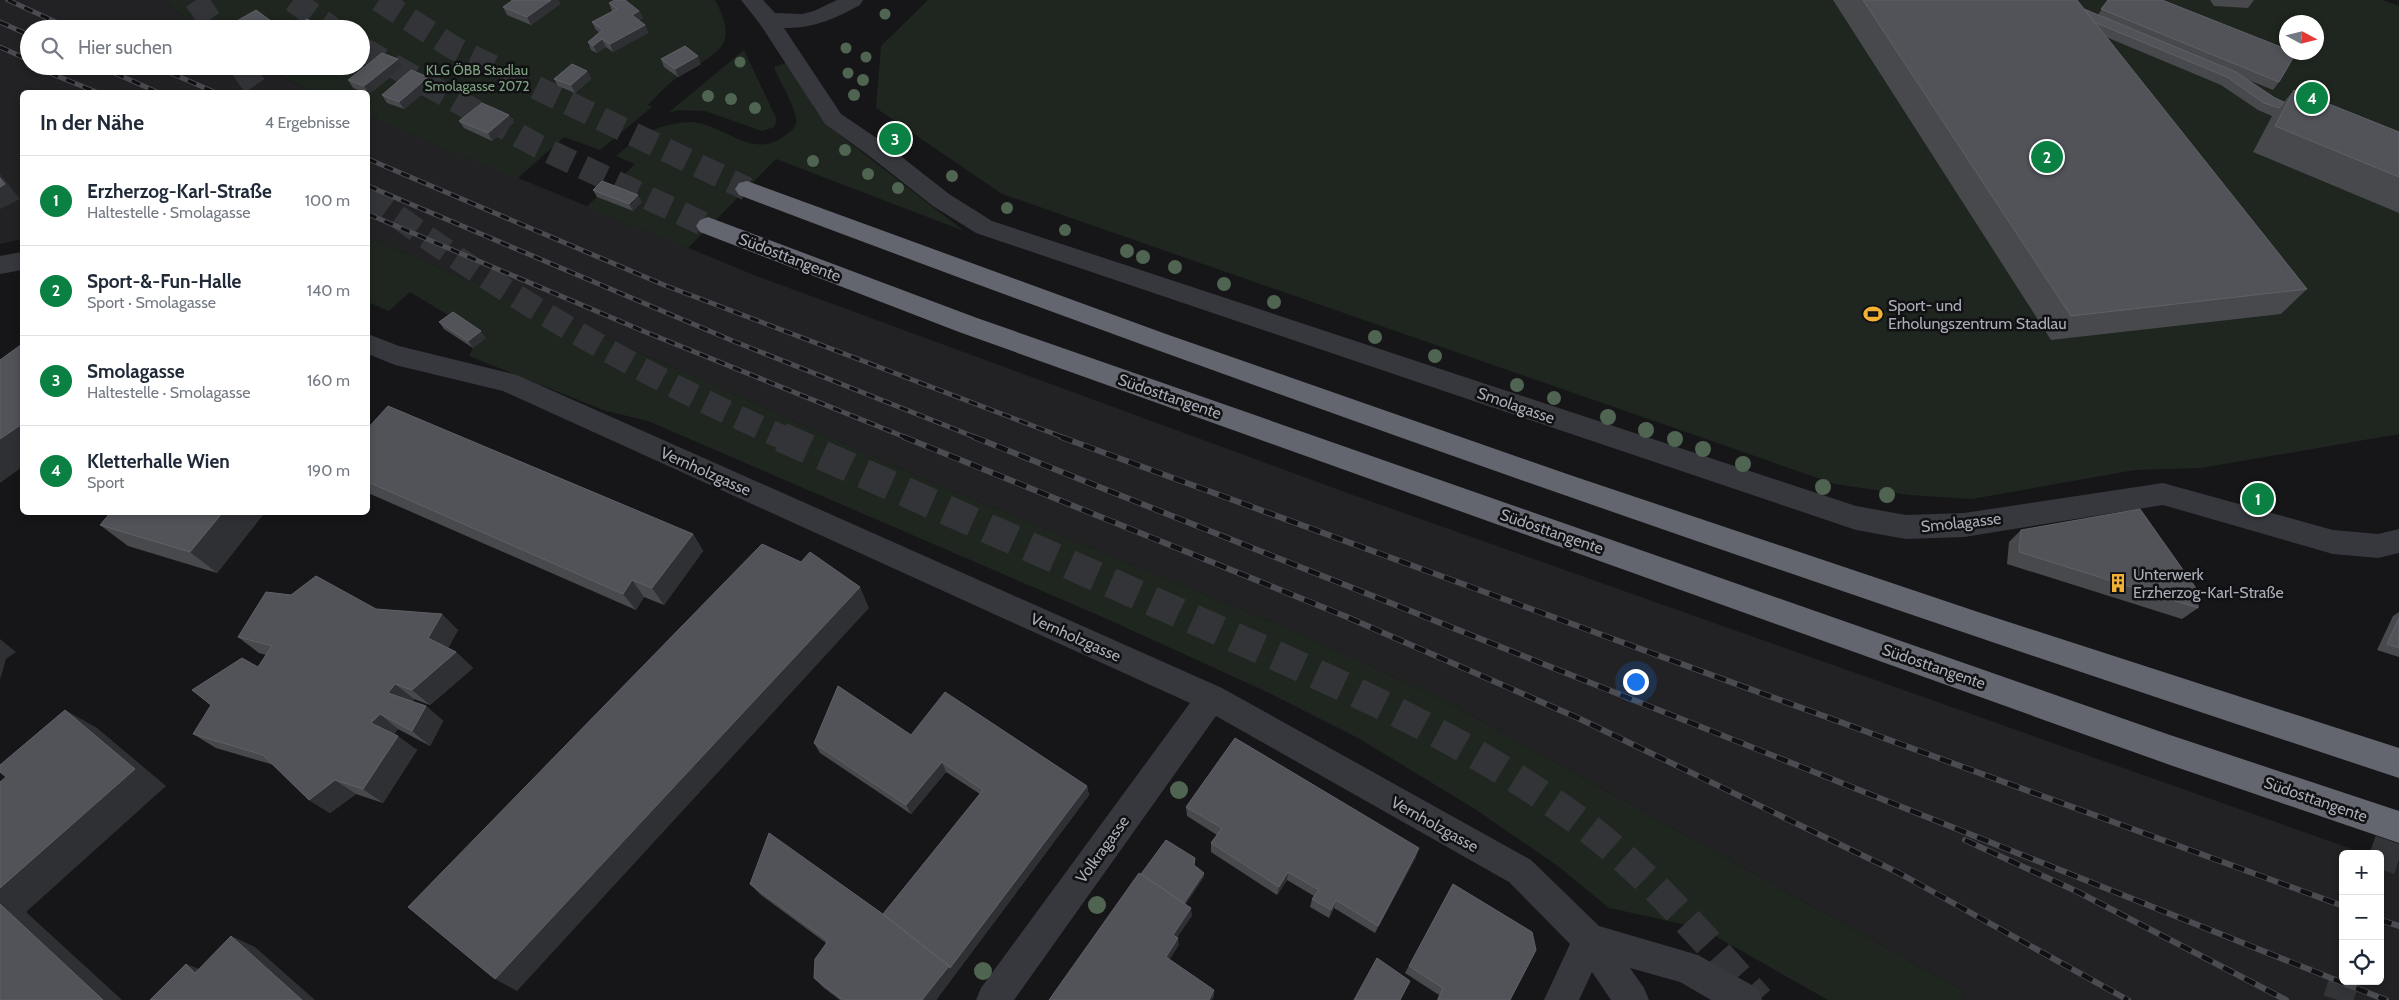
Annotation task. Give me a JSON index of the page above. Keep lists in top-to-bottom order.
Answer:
{
  "streets": {
    "highway": ["Südosttangente"],
    "street": ["Smolagasse", "Vernholzgasse", "Volkragasse"]
  },
  "crossings": [
    ["Vernholzgasse", "Volkragasse"]
  ],
  "parks": ["KLG ÖBB Stadlau Smolagasse 2072"],
  "places": {
    "sports": ["Sport- und Erholungszentrum Stadlau"],
    "building": ["Unterwerk Erzherzog-Karl-Straße"]
  },
  "north": "right",
  "page": {
    "search": "Hier suchen",
    "pins": [
      "4",
      "3",
      "2",
      "1"
    ],
    "heading": ["In der Nähe", "4 Ergebnisse"],
    "list": [
      {
        "mark": "1",
        "name": "Erzherzog-Karl-Straße",
        "note": "Haltestelle · Smolagasse",
        "value": "100 m"
      },
      {
        "mark": "2",
        "name": "Sport-&-Fun-Halle",
        "note": "Sport · Smolagasse",
        "value": "140 m"
      },
      {
        "mark": "3",
        "name": "Smolagasse",
        "note": "Haltestelle · Smolagasse",
        "value": "160 m"
      },
      {
        "mark": "4",
        "name": "Kletterhalle Wien",
        "note": "Sport",
        "value": "190 m"
      }
    ],
    "map_buttons": ["+", "−"]
  }
}
